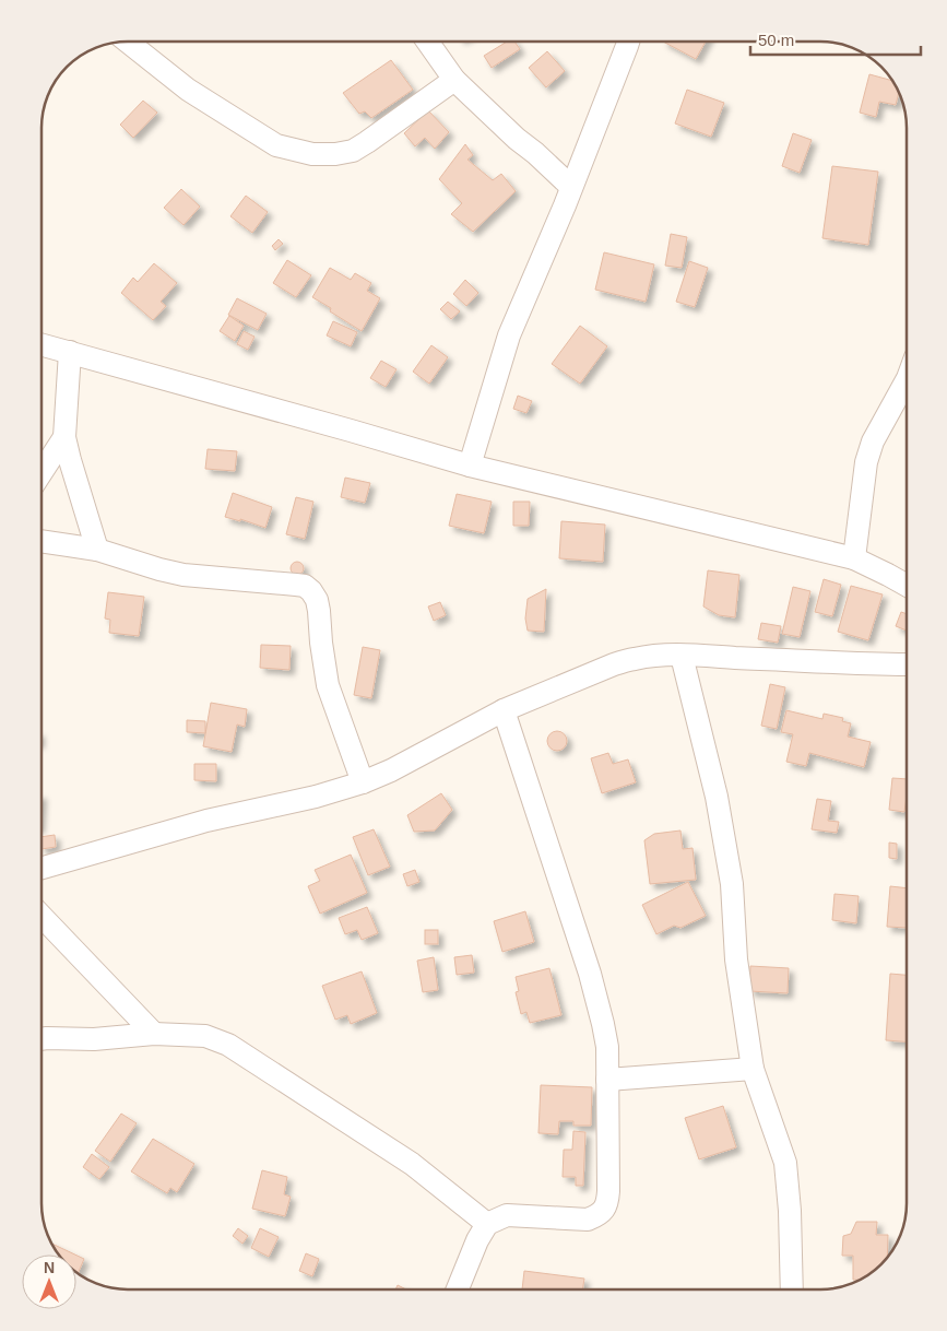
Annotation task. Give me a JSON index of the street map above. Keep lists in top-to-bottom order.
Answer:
{
  "scale_bar": "50 m",
  "north": "top"
}
